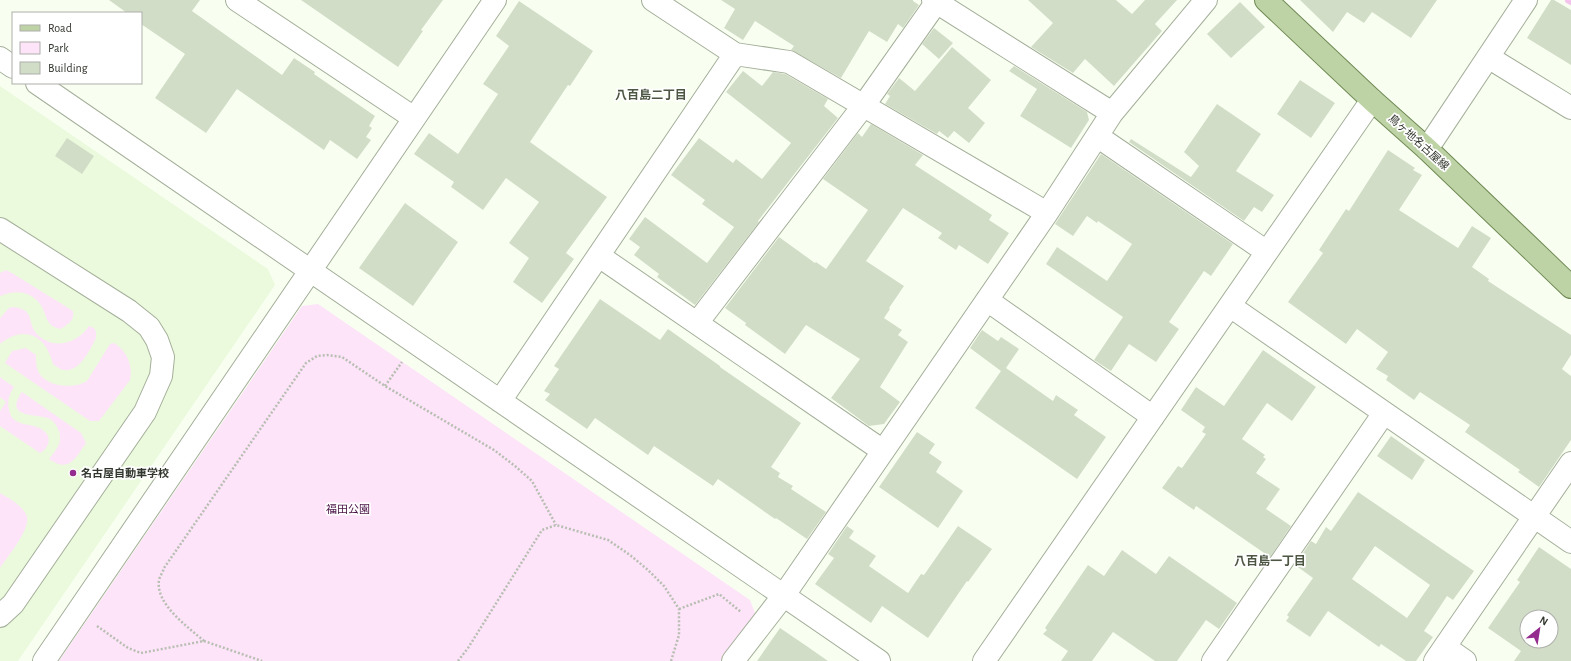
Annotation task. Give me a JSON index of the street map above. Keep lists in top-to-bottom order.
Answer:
{
  "streets": {
    "main road": ["鳥ヶ地名古屋線"]
  },
  "districts": ["八百島二丁目", "八百島一丁目"],
  "parks": ["福田公園"],
  "places": ["名古屋自動車学校"],
  "legend": ["Road", "Park", "Building"],
  "north": "top right"
}
